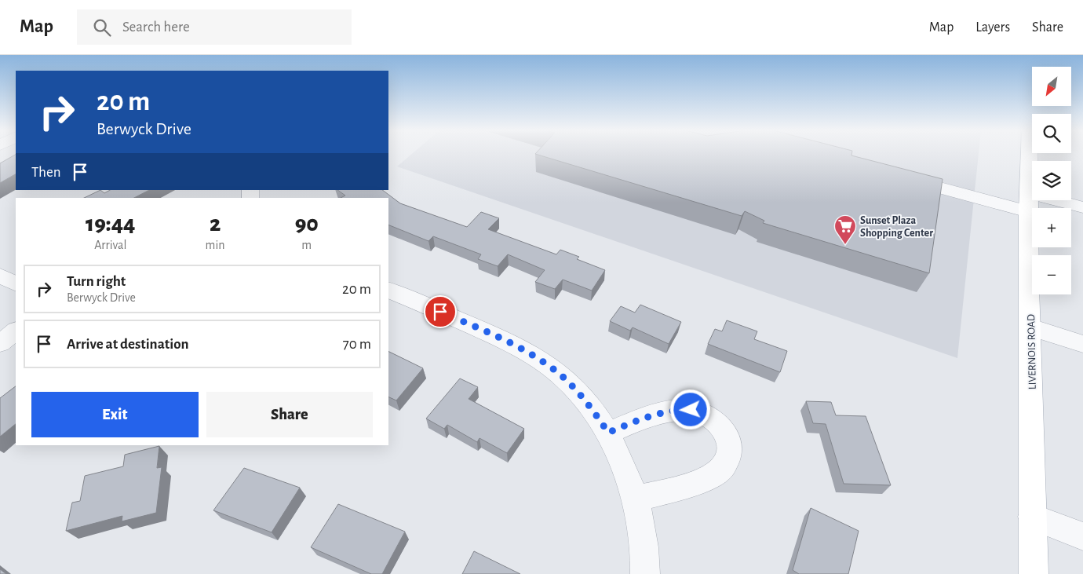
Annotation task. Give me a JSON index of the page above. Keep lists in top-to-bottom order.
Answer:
{
  "streets": {
    "main road": ["LIVERNOIS ROAD"]
  },
  "places": {
    "supermarket": ["Sunset Plaza Shopping Center"]
  },
  "north": "bottom left",
  "page": {
    "header": "Map",
    "search": "Search here",
    "nav": ["Map", "Layers", "Share"],
    "map_buttons": ["+", "−"],
    "turn": ["20 m", "Berwyck Drive"],
    "then": "Then",
    "eta": [
      "19:44",
      "Arrival",
      "2",
      "min",
      "90",
      "m"
    ],
    "list": [
      {
        "name": "Turn right",
        "note": "Berwyck Drive",
        "value": "20 m"
      },
      {
        "name": "Arrive at destination",
        "value": "70 m"
      }
    ],
    "buttons": ["Exit", "Share"]
  }
}
